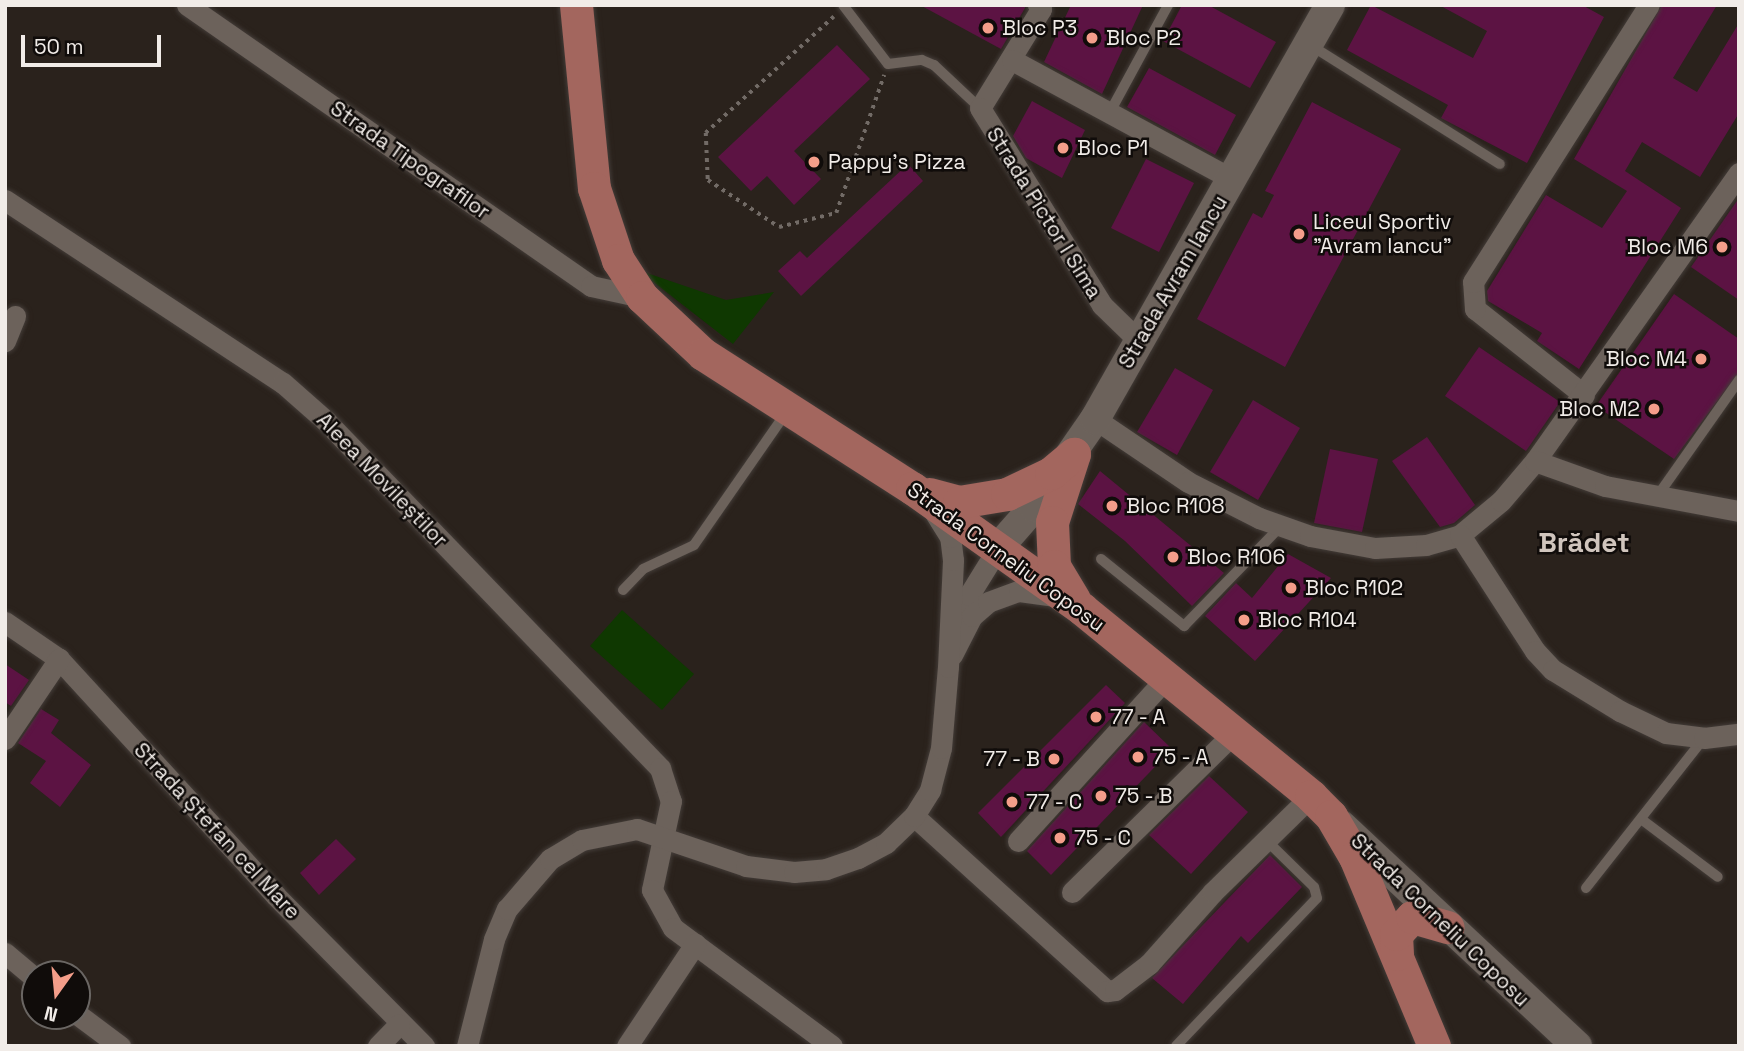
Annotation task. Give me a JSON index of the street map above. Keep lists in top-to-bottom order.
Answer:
{
  "streets": {
    "main road": ["Strada Corneliu Coposu"],
    "street": [
      "Strada Tipografilor",
      "Strada Pictor I Sima",
      "Strada Avram Iancu",
      "Aleea Movileștilor",
      "Strada Ștefan cel Mare"
    ]
  },
  "crossings": [
    ["Strada Tipografilor", "Strada Corneliu Coposu"],
    ["Strada Pictor I Sima", "Strada Avram Iancu"],
    ["Strada Avram Iancu", "Strada Corneliu Coposu"]
  ],
  "districts": ["Brădet"],
  "places": [
    "Bloc P3",
    "Bloc P2",
    "Bloc P1",
    "Pappy's Pizza",
    "Liceul Sportiv \"Avram Iancu\"",
    "Bloc M6",
    "Bloc M4",
    "Bloc M2",
    "Bloc R108",
    "Bloc R106",
    "Bloc R102",
    "Bloc R104",
    "77 - A",
    "75 - A",
    "77 - B",
    "75 - B",
    "77 - C",
    "75 - C"
  ],
  "scale_bar": "50 m",
  "north": "bottom"
}
